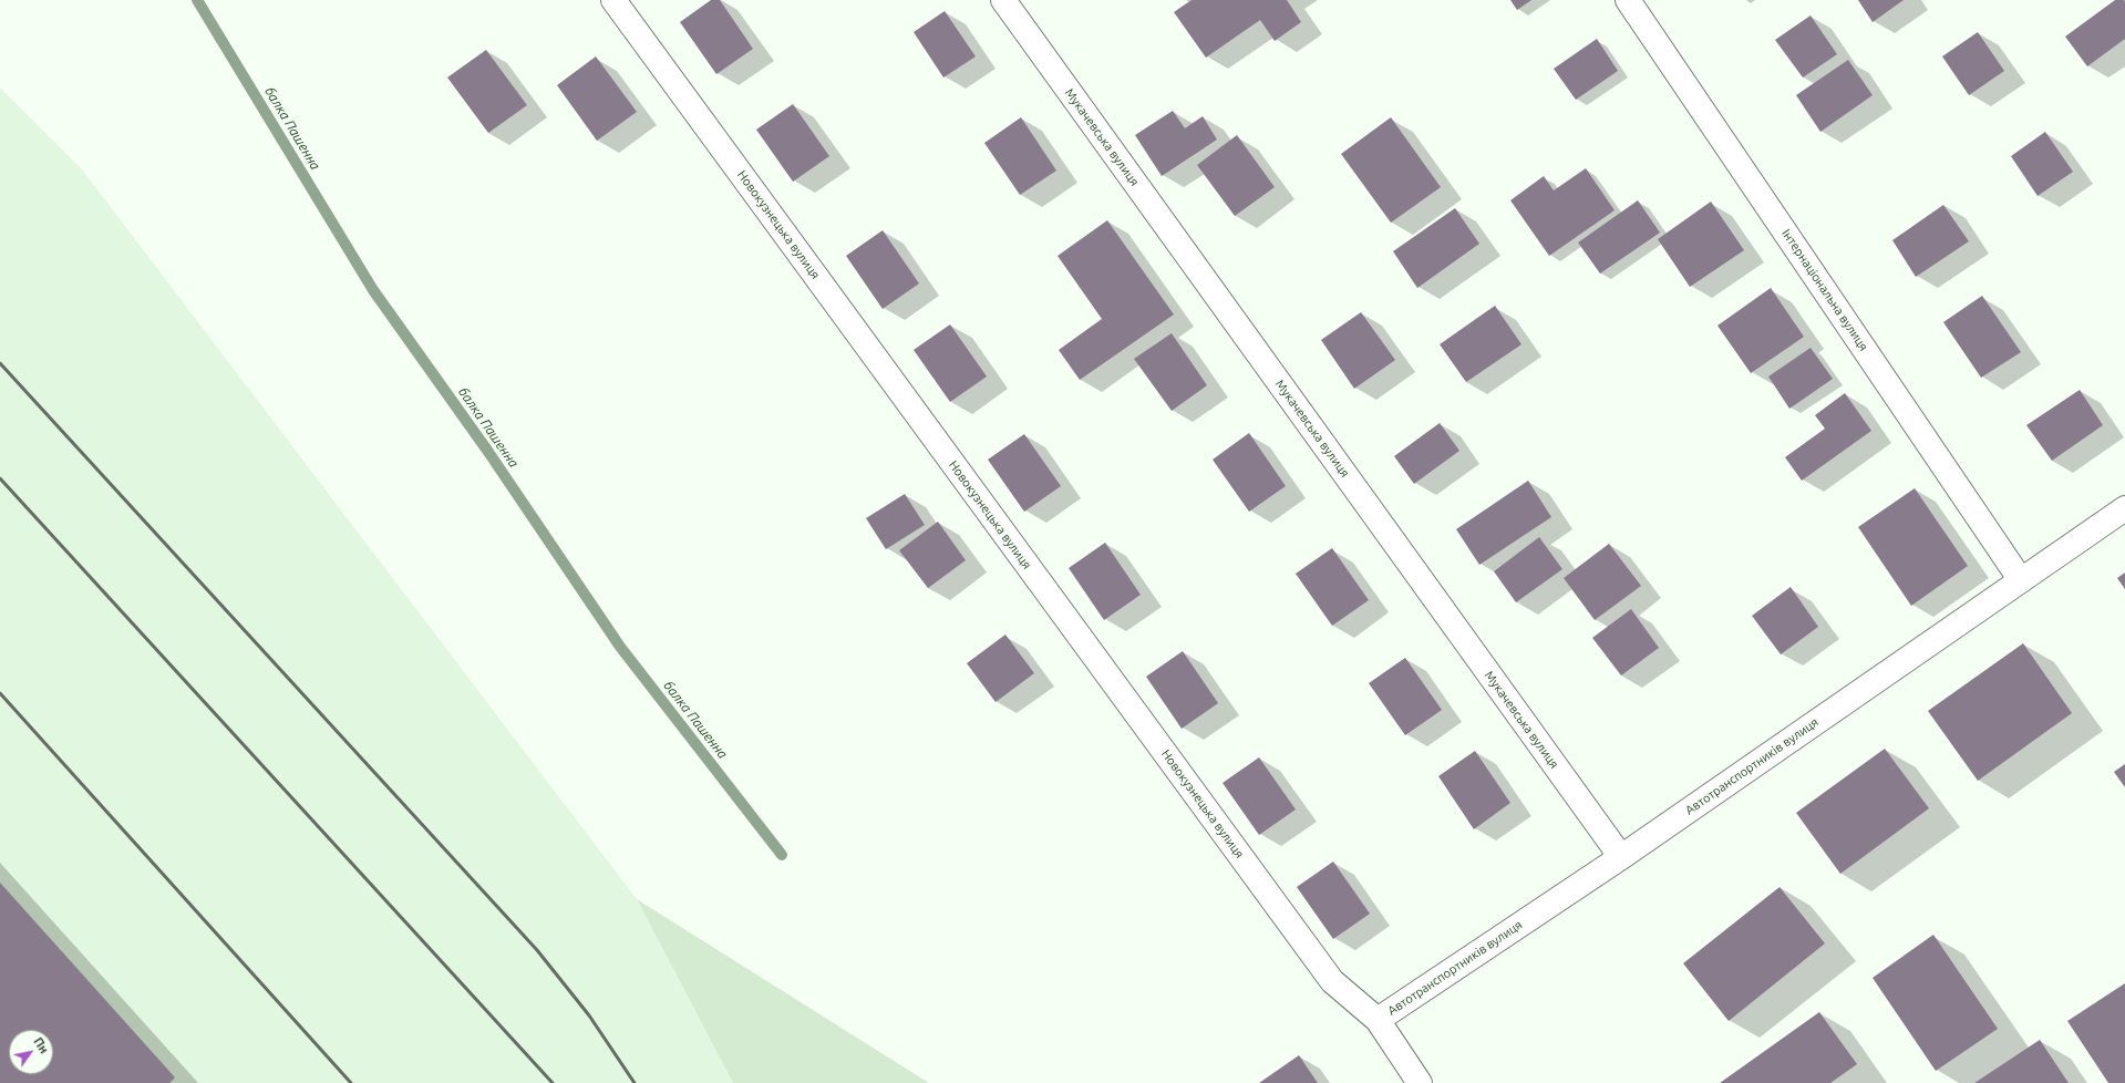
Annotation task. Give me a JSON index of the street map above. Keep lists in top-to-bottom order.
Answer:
{
  "streets": {
    "street": [
      "Мукачевська вулиця",
      "Новокузнецька вулиця",
      "Інтернаціональна вулиця",
      "Автотранспортників вулиця"
    ]
  },
  "crossings": [
    ["Мукачевська вулиця", "Автотранспортників вулиця"],
    ["Новокузнецька вулиця", "Автотранспортників вулиця"],
    ["Інтернаціональна вулиця", "Автотранспортників вулиця"]
  ],
  "water": ["балка Пашенна"],
  "north": "top right"
}
